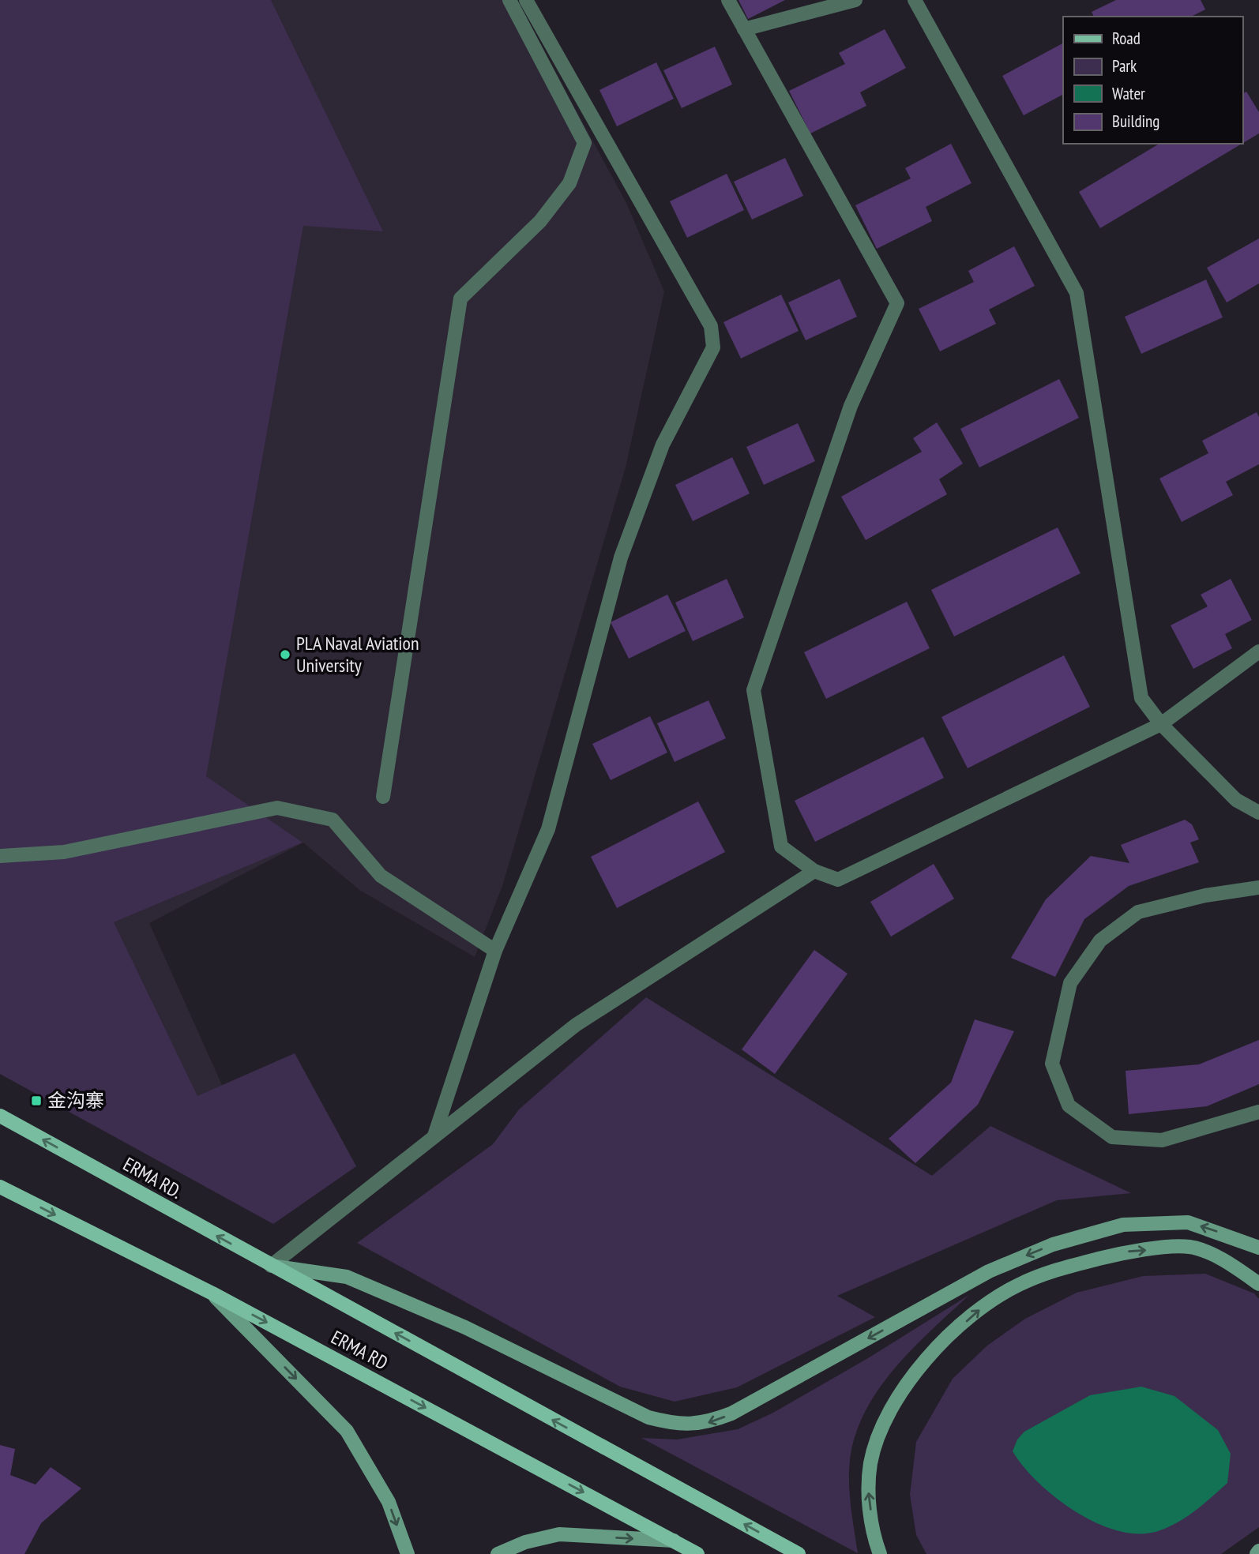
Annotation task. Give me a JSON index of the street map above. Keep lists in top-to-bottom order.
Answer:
{
  "streets": {
    "main road": ["ERMA RD"]
  },
  "places": {
    "other": ["PLA Naval Aviation University"],
    "transit": ["金沟寨"]
  },
  "legend": [
    "Road",
    "Park",
    "Water",
    "Building"
  ]
}
